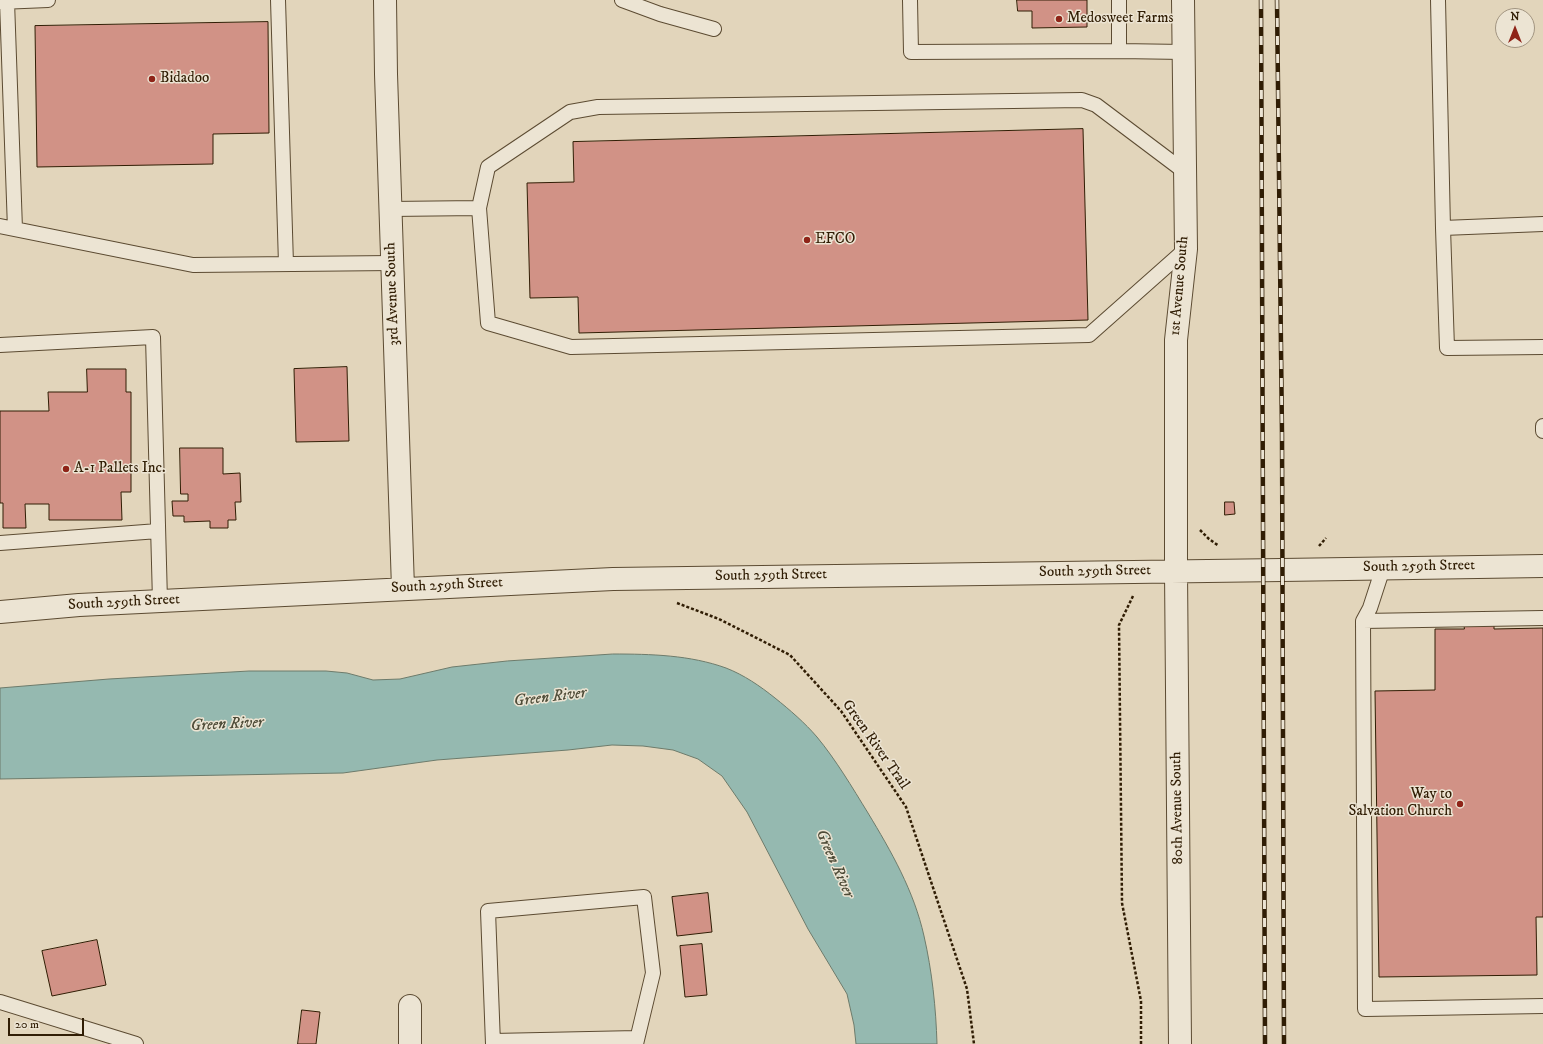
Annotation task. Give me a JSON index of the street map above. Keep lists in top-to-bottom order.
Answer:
{
  "streets": {
    "street": [
      "1st Avenue South",
      "3rd Avenue South",
      "South 259th Street",
      "80th Avenue South"
    ],
    "path": ["Green River Trail"]
  },
  "crossings": [
    ["1st Avenue South", "South 259th Street"],
    ["1st Avenue South", "80th Avenue South"],
    ["3rd Avenue South", "South 259th Street"],
    ["South 259th Street", "80th Avenue South"]
  ],
  "water": ["Green River"],
  "places": [
    "Medosweet Farms",
    "Bidadoo",
    "EFCO",
    "A-1 Pallets Inc.",
    "Way to Salvation Church"
  ],
  "scale_bar": "20 m",
  "north": "top"
}
